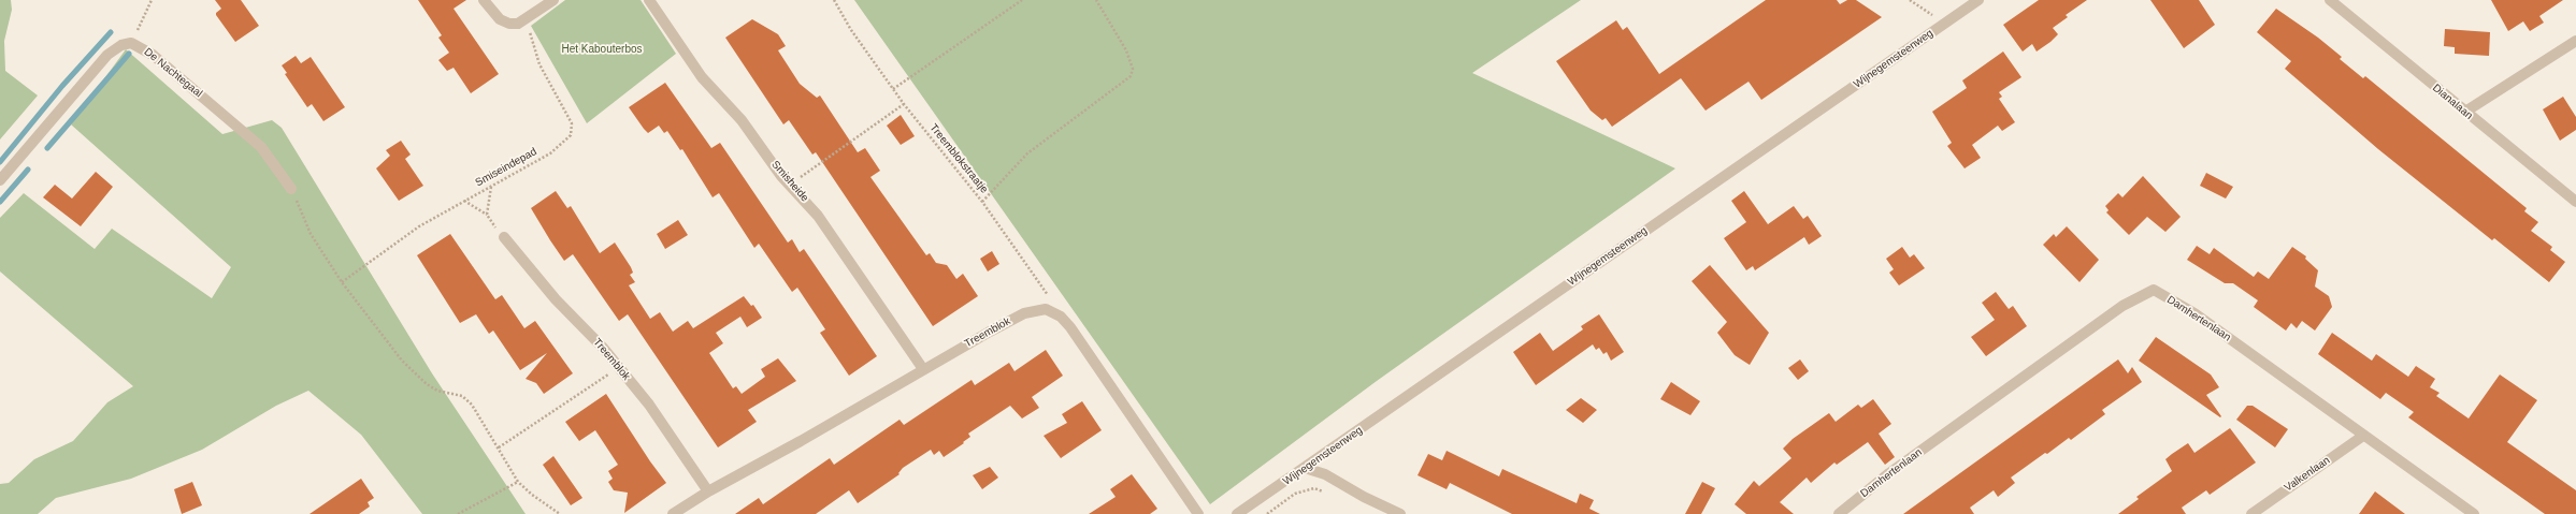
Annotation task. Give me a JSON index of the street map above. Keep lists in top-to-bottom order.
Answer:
{
  "streets": {
    "street": [
      "Wijnegemsteenweg",
      "De Nachtegaal",
      "Dianalaan",
      "Smisheide",
      "Damhertenlaan",
      "Treemblok",
      "Valkenlaan"
    ],
    "path": ["Treemblokstraatje", "Smiseindepad"]
  },
  "crossings": [
    ["Smisheide", "Treemblok"],
    ["Damhertenlaan", "Valkenlaan"]
  ],
  "parks": ["Het Kabouterbos"]
}
